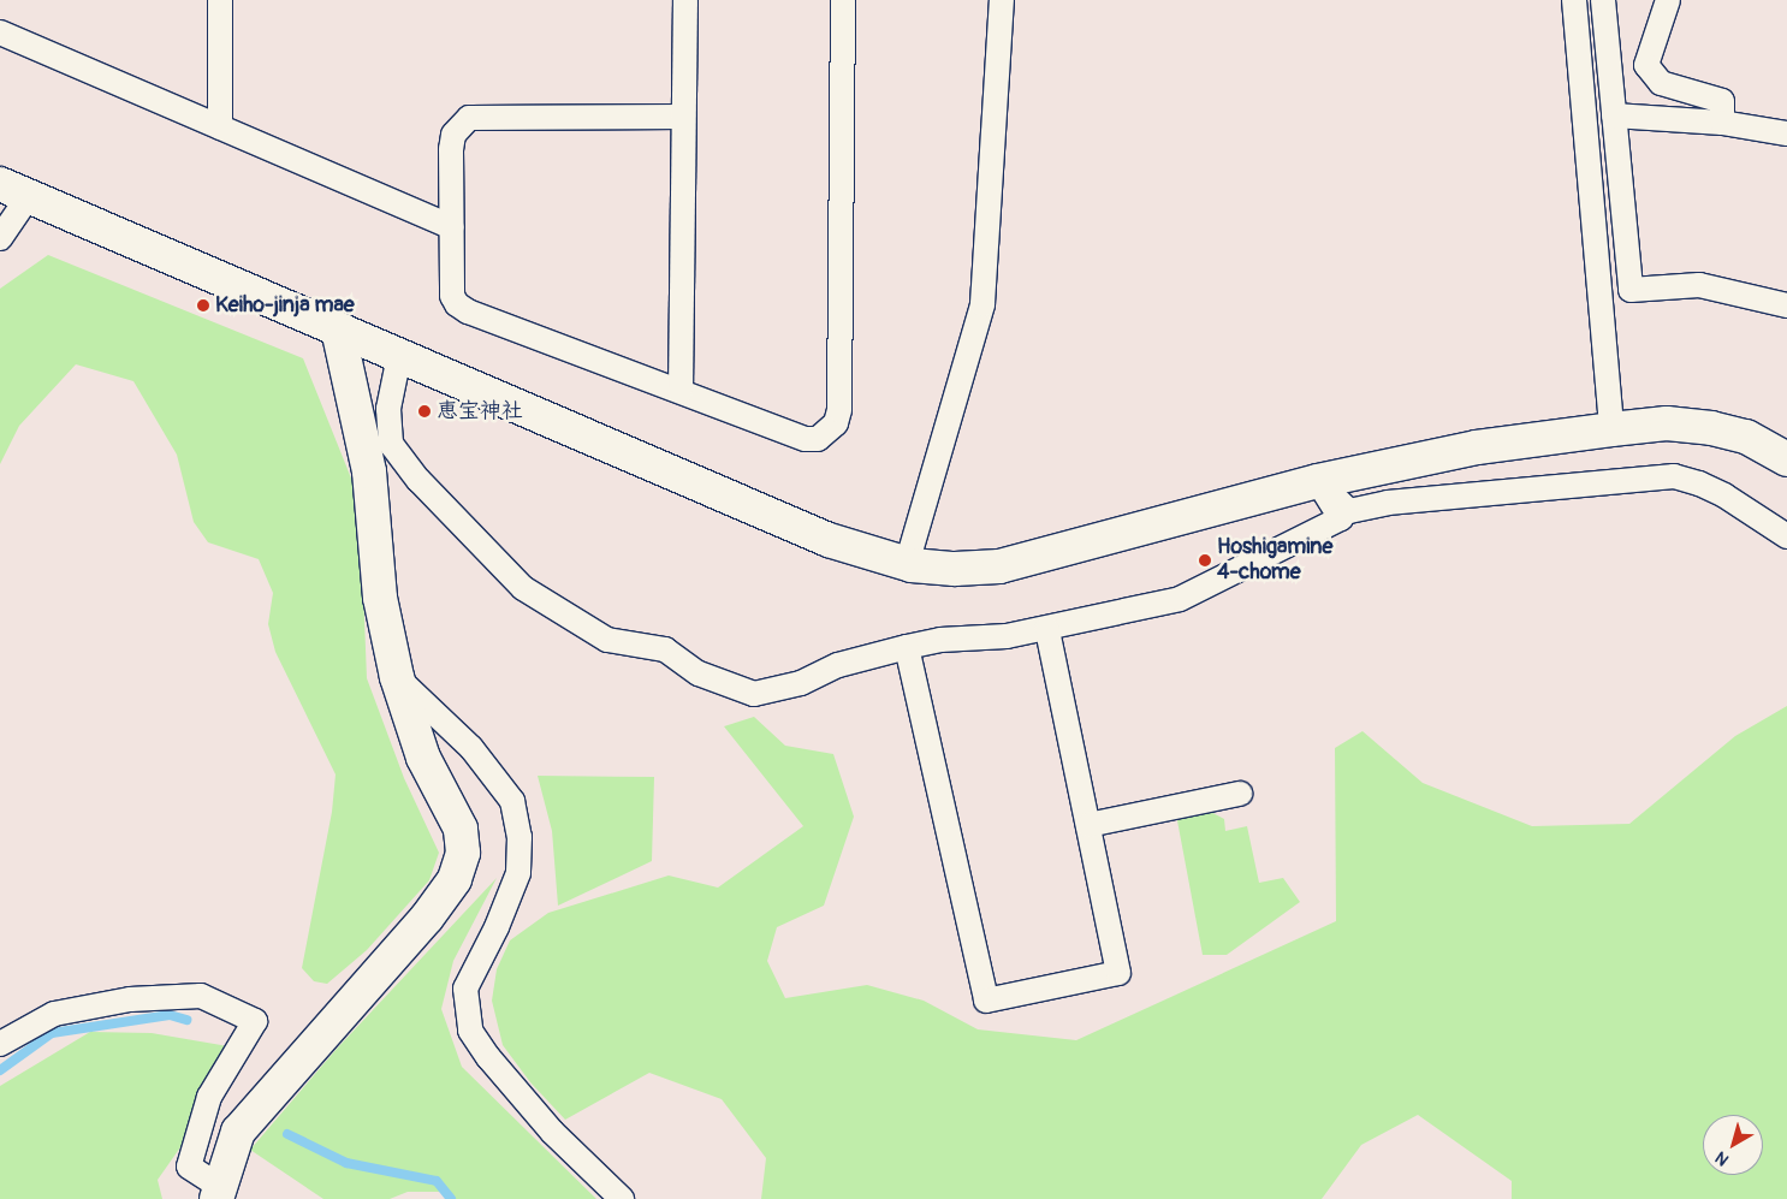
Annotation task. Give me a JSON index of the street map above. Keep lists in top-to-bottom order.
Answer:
{
  "places": ["Keiho-jinja mae", "恵宝神社", "Hoshigamine 4-chome"],
  "north": "bottom left"
}
